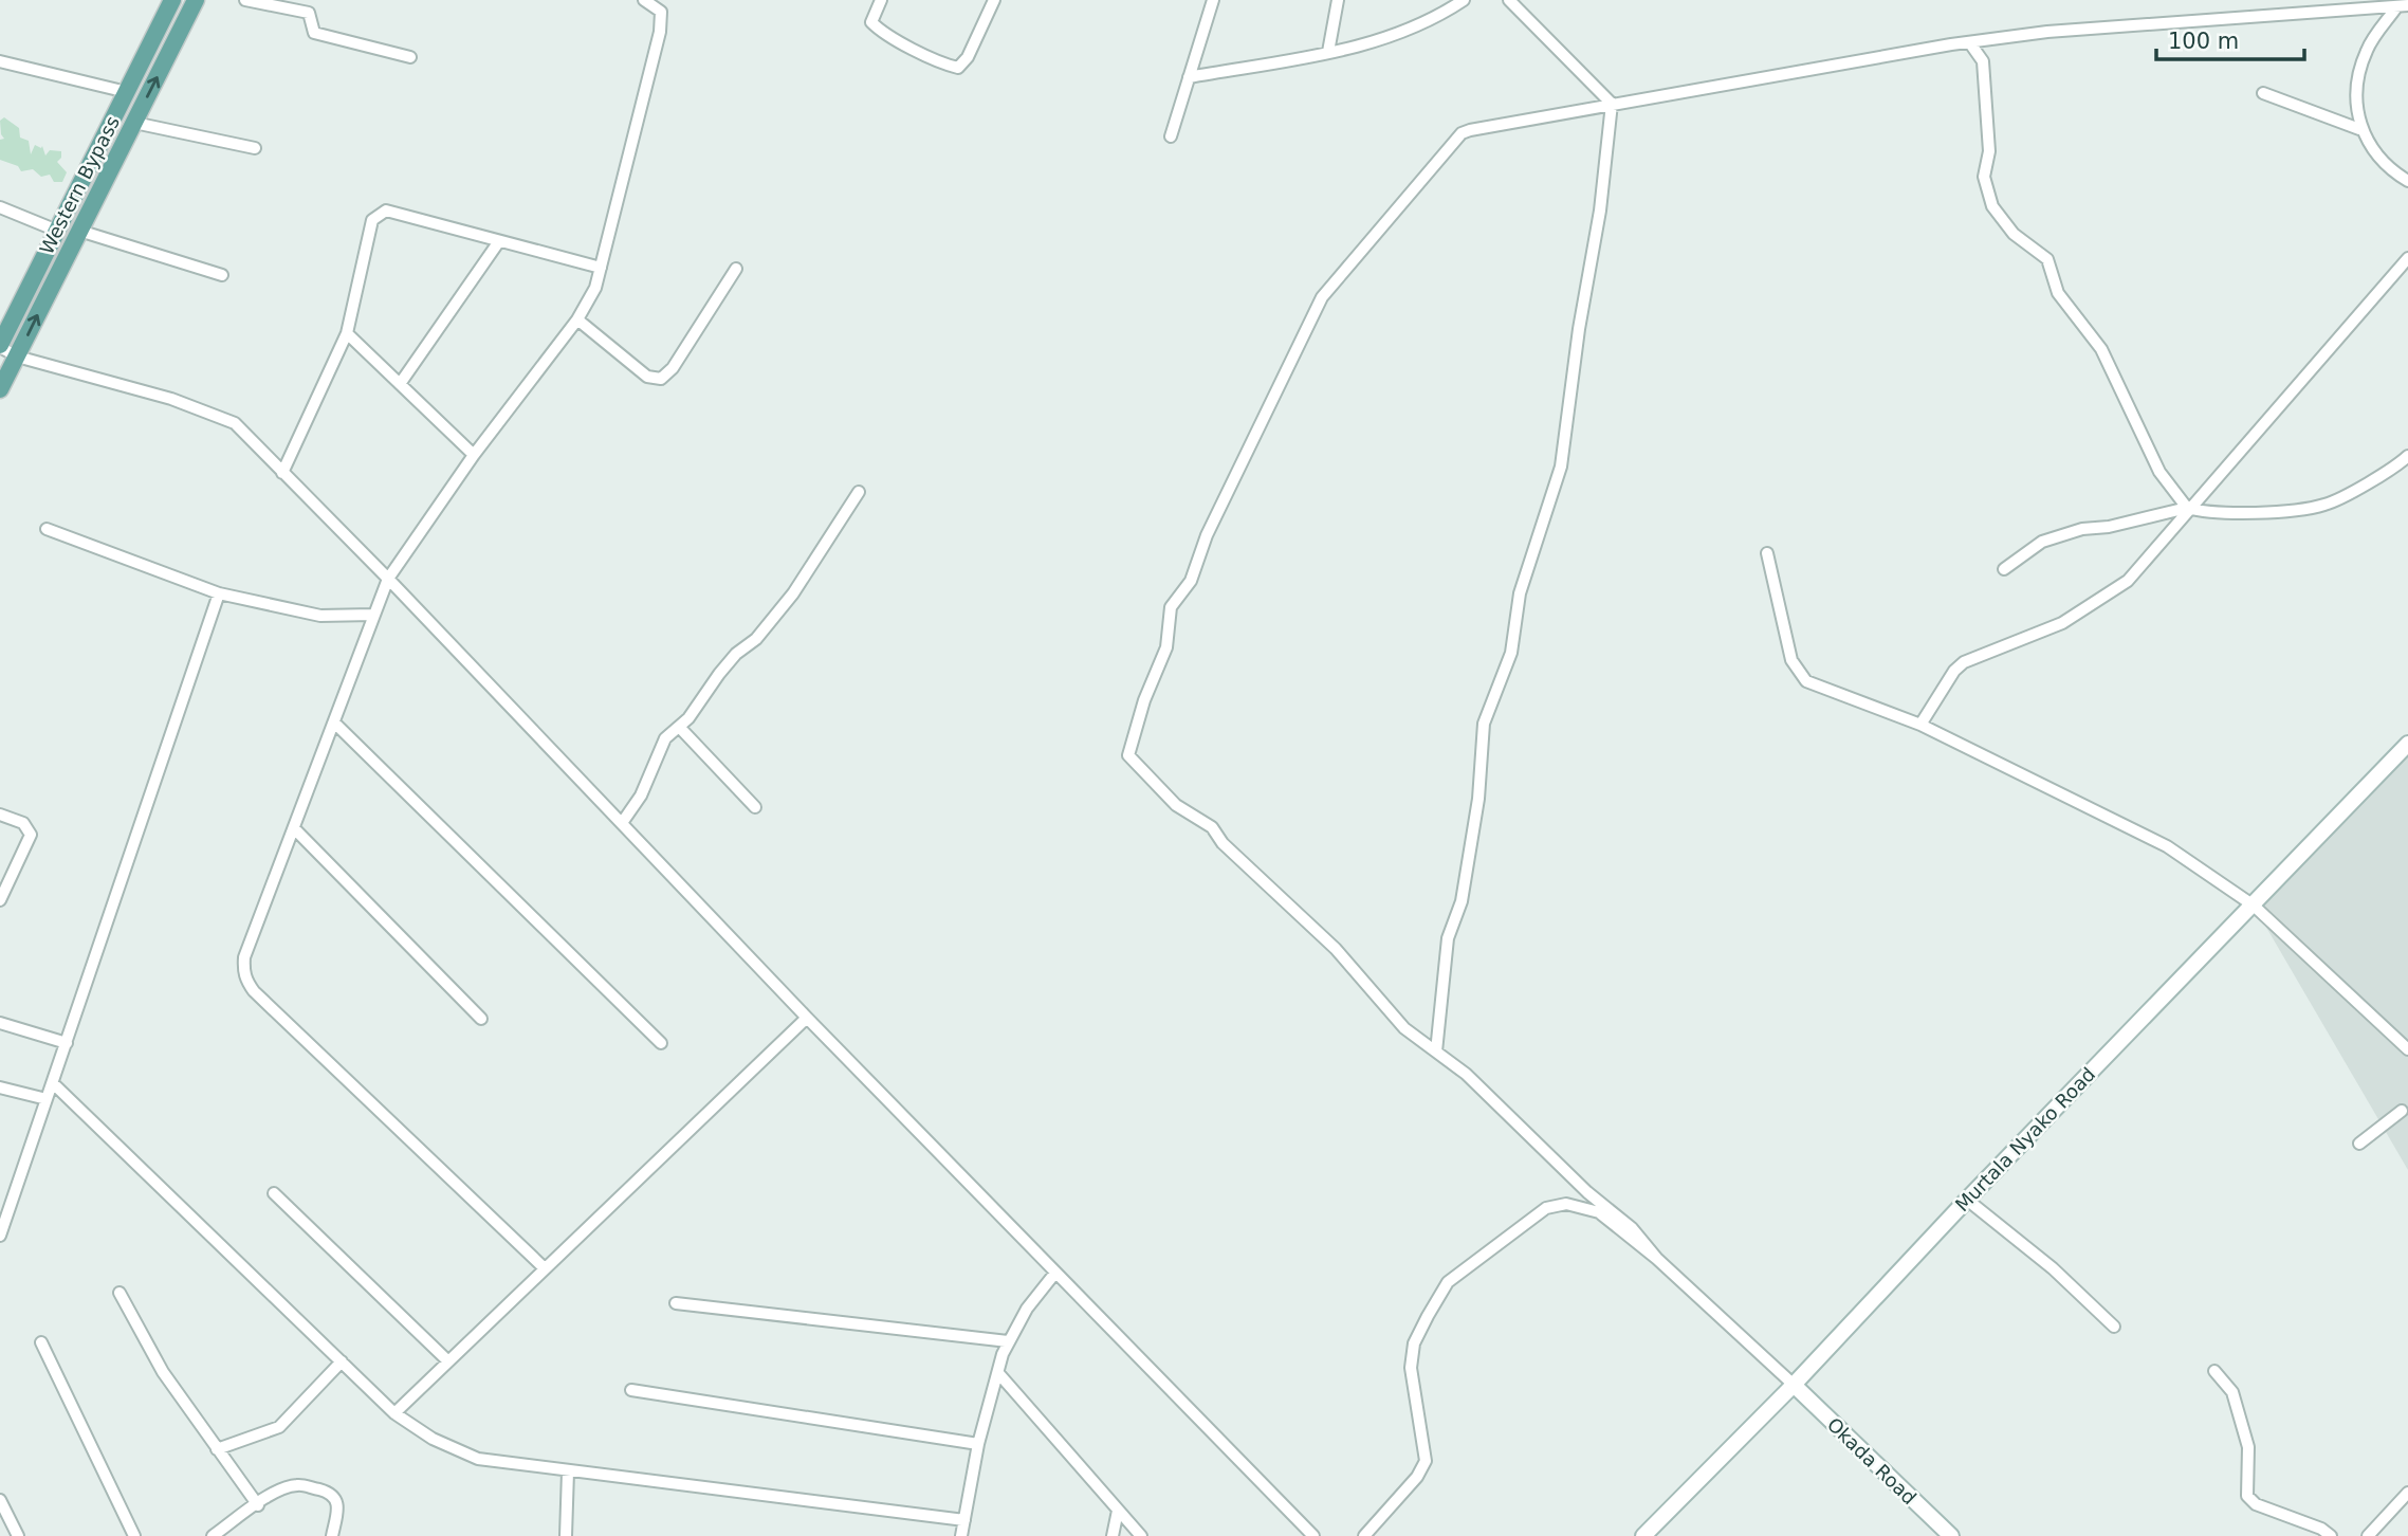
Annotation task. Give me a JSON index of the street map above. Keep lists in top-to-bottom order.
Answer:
{
  "streets": {
    "main road": ["Western Bypass"],
    "street": ["Murtala Nyako Road", "Okada Road"]
  },
  "crossings": [
    ["Murtala Nyako Road", "Okada Road"]
  ],
  "scale_bar": "100 m"
}
